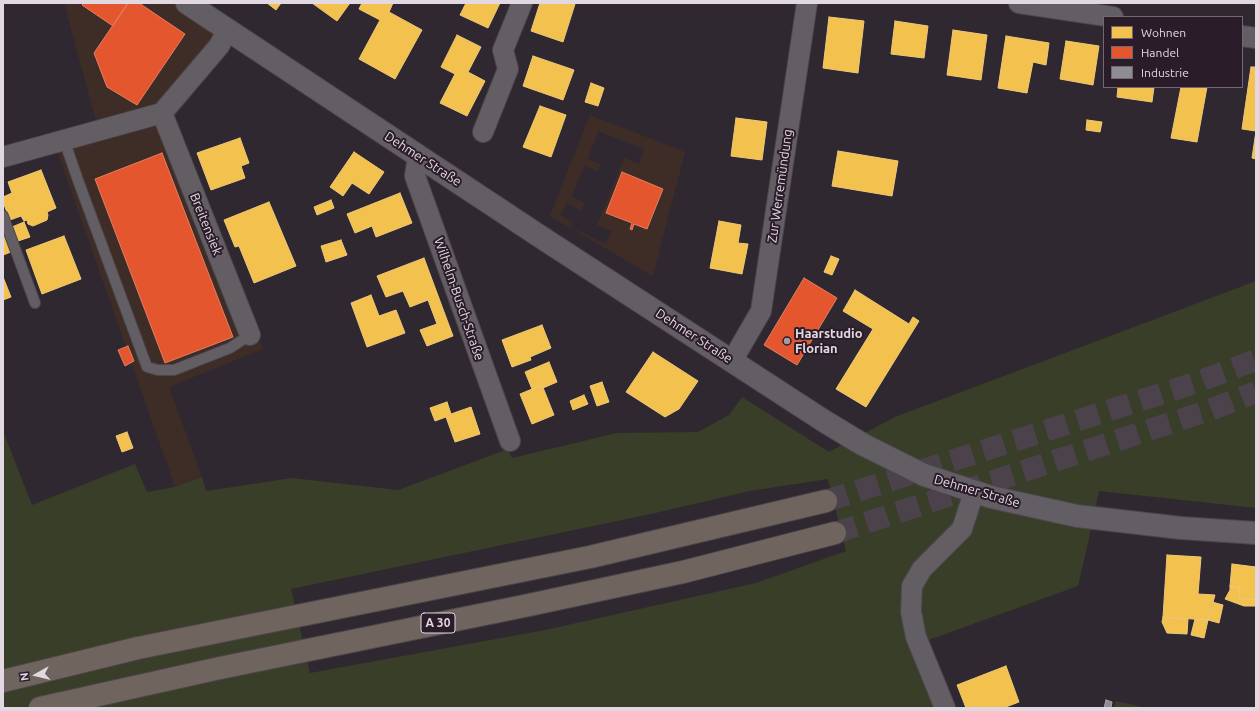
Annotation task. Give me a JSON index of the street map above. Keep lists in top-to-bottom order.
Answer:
{
  "streets": {
    "highway": ["A 30"],
    "street": [
      "Dehmer Straße",
      "Zur Werremündung",
      "Breitensiek",
      "Wilhelm-Busch-Straße"
    ]
  },
  "crossings": [
    ["Dehmer Straße", "Zur Werremündung"],
    ["Dehmer Straße", "Wilhelm-Busch-Straße"]
  ],
  "places": ["Haarstudio Florian"],
  "legend": ["Wohnen", "Handel", "Industrie"],
  "north": "left"
}
